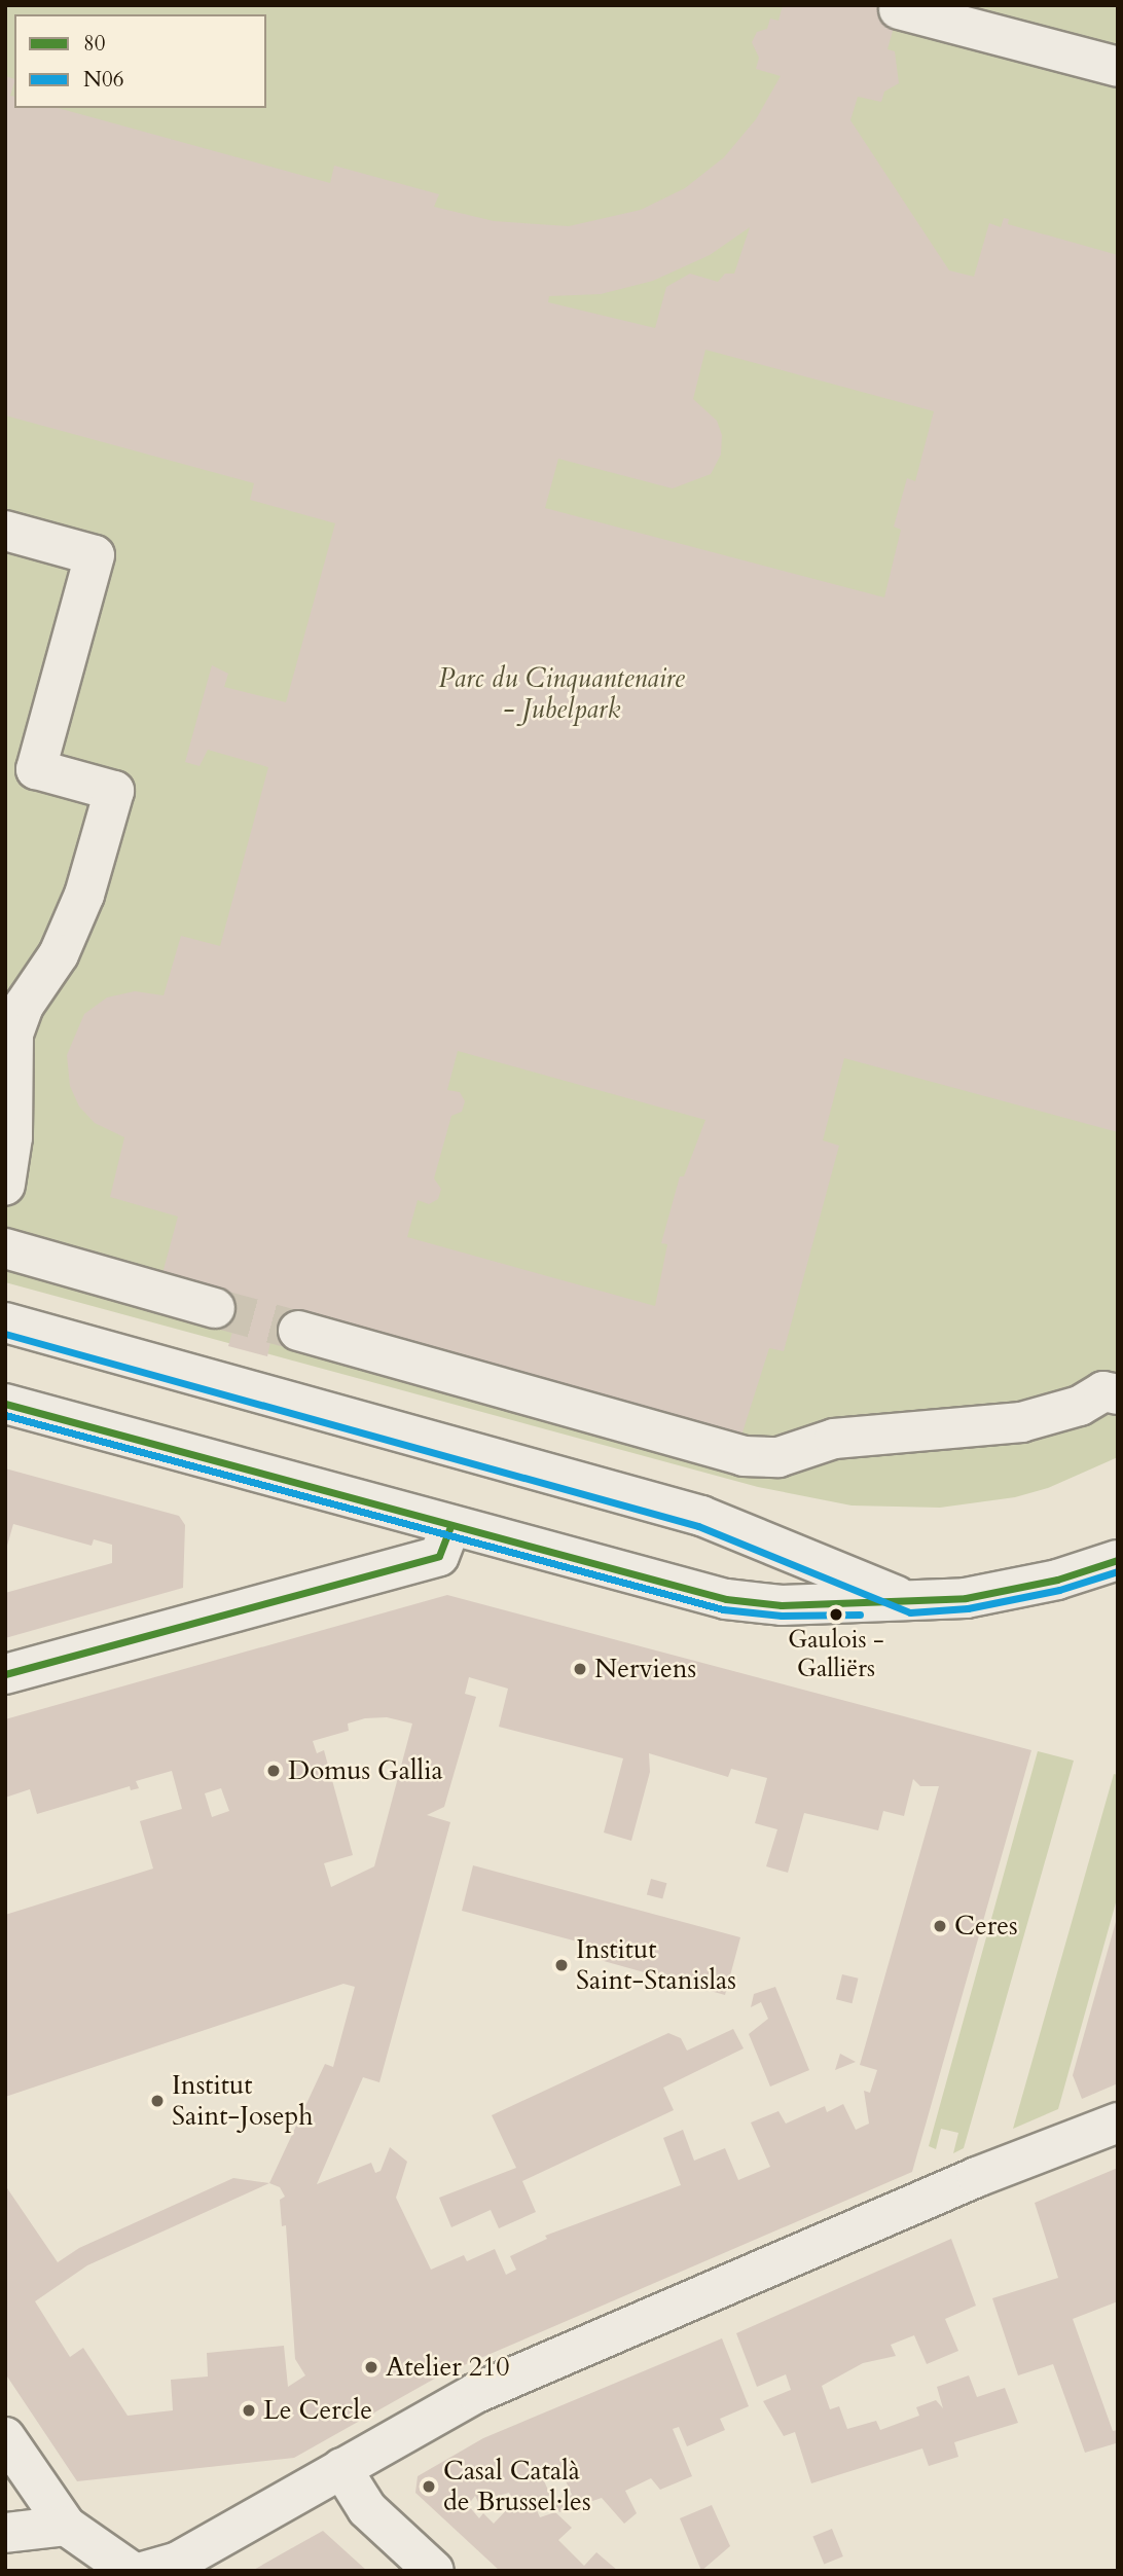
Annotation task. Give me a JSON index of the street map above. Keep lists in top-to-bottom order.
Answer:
{
  "parks": ["Parc du Cinquantenaire - Jubelpark"],
  "places": [
    "Gaulois - Galliërs",
    "Nerviens",
    "Domus Gallia",
    "Ceres",
    "Institut Saint-Stanislas",
    "Institut Saint-Joseph",
    "Atelier 210",
    "Le Cercle",
    "Casal Català de Brussel·les"
  ],
  "lines": ["transit line N06", "transit line 80"],
  "legend": ["80", "N06"]
}
